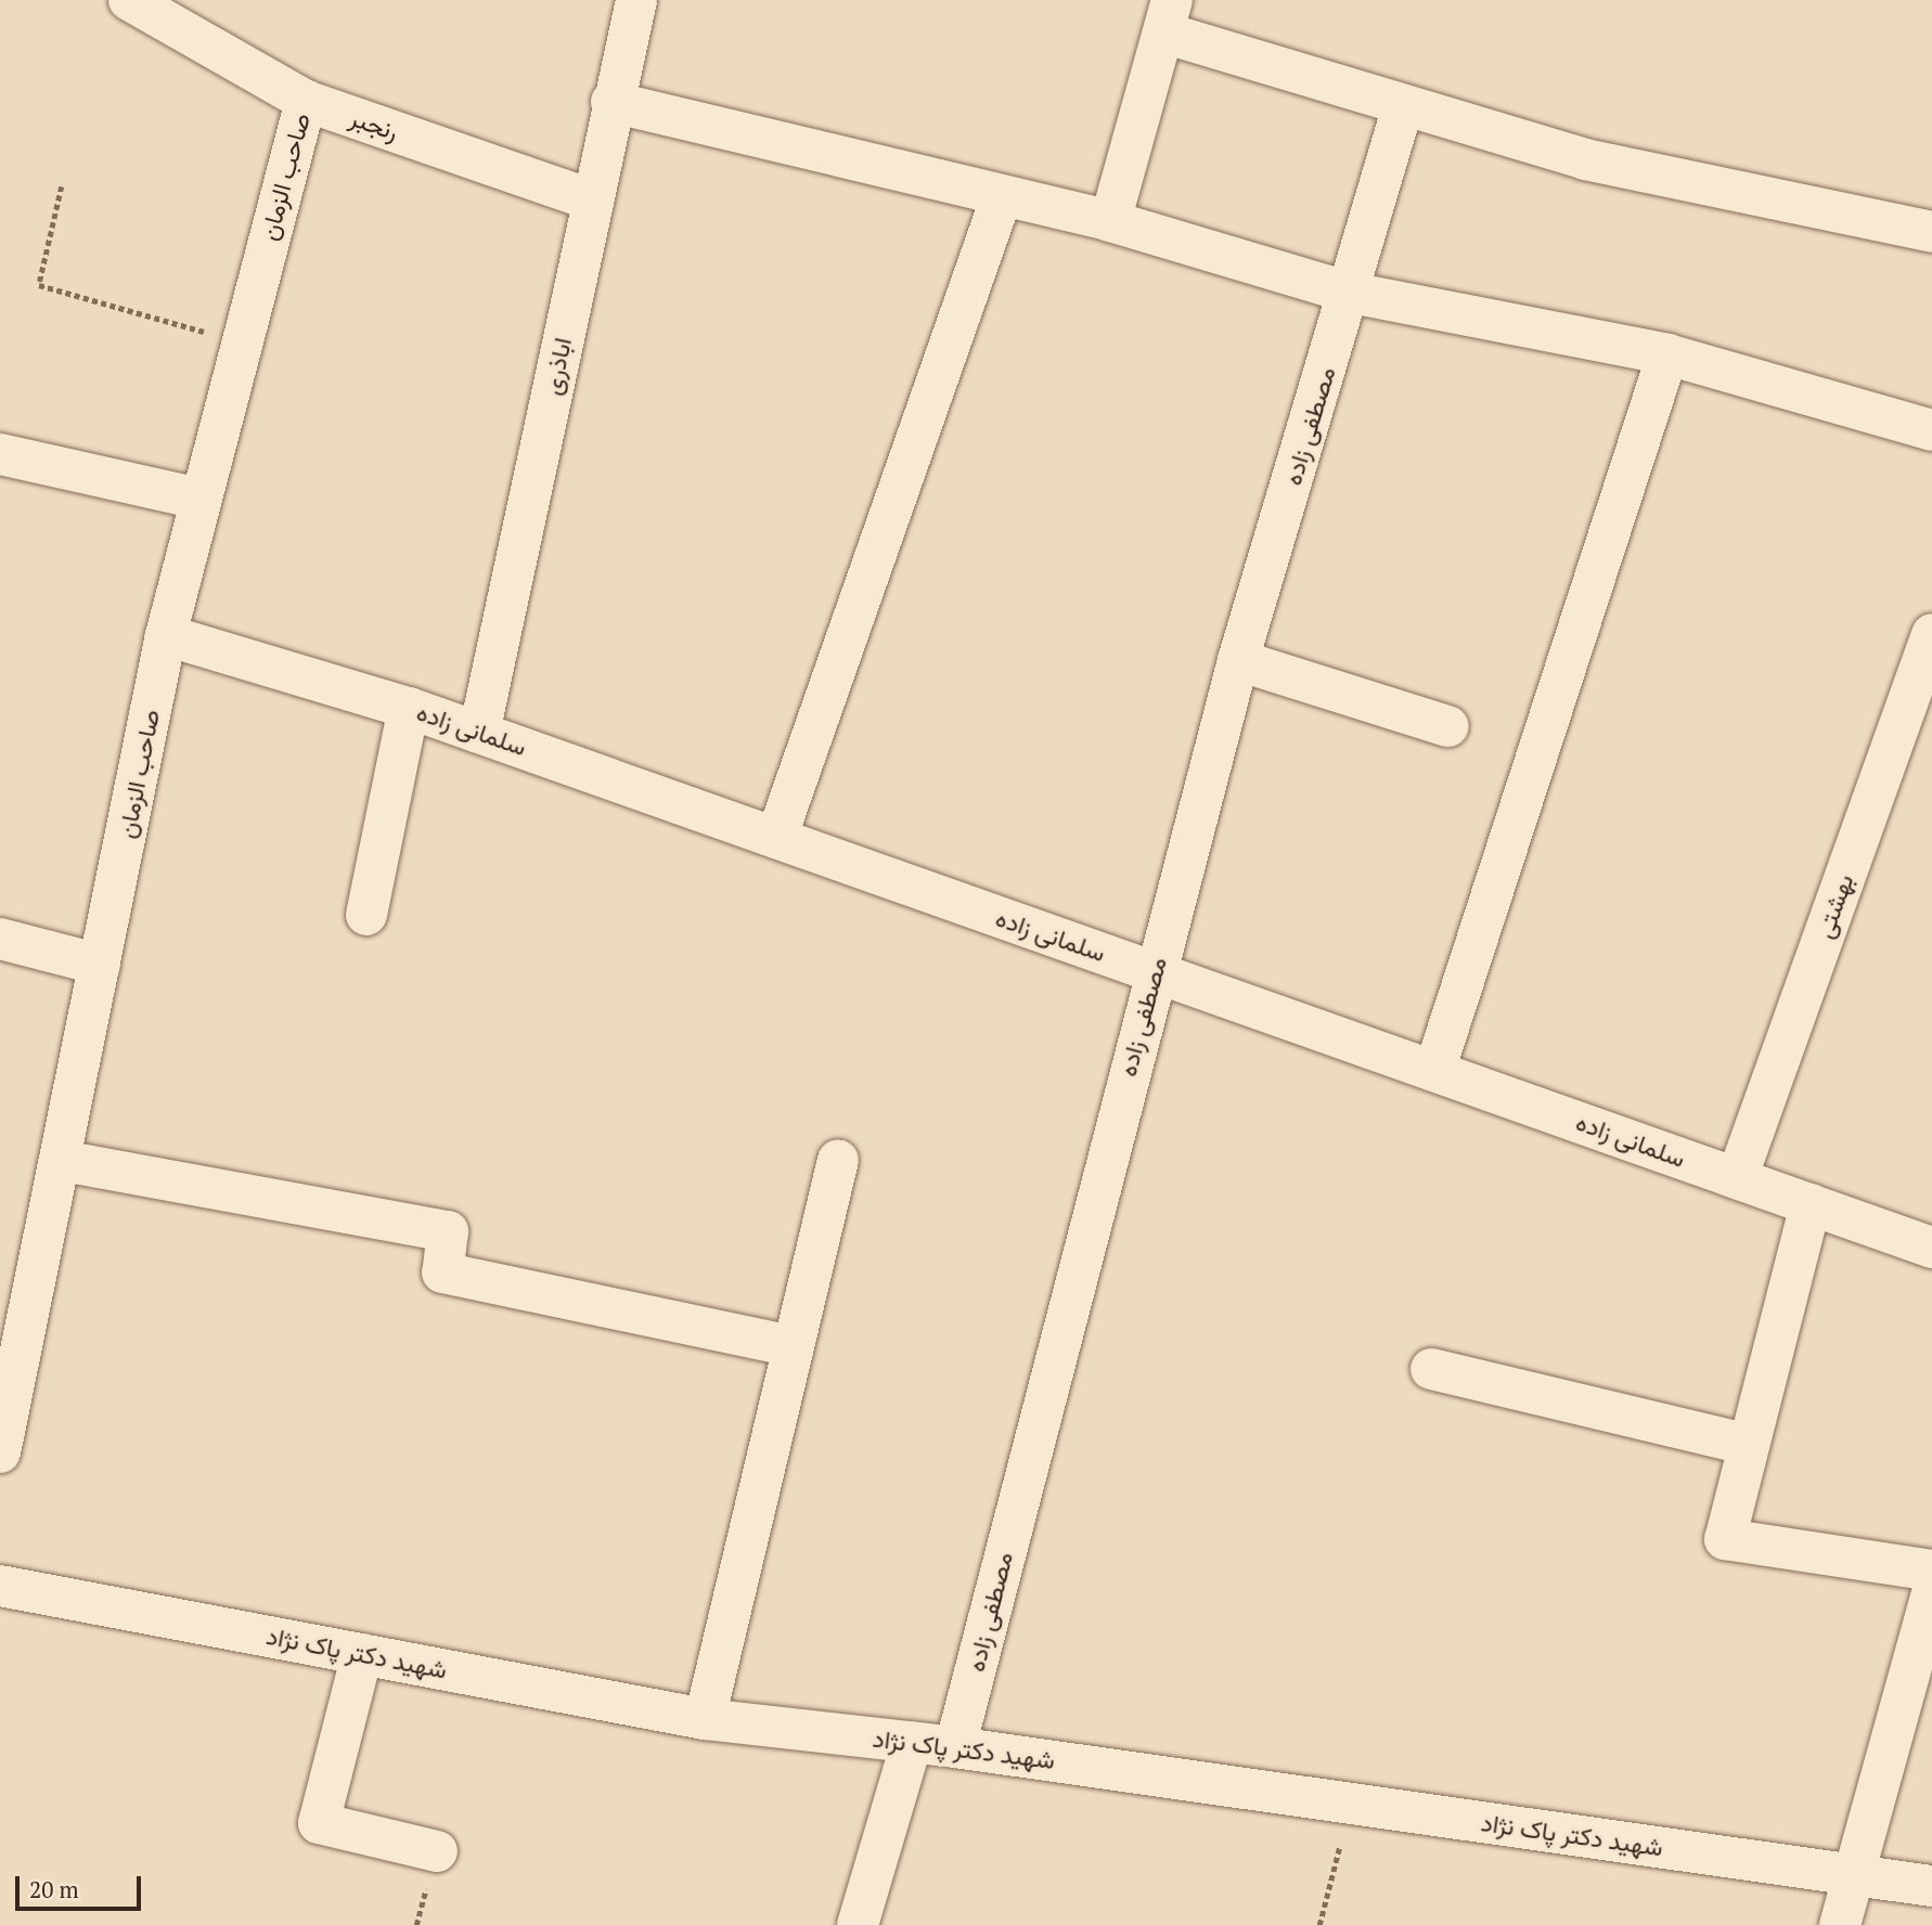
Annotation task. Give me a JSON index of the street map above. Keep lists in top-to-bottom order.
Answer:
{
  "streets": {
    "street": [
      "رنجبر",
      "صاحب الزمان",
      "اباذری",
      "مصطفی زاده",
      "سلمانی زاده",
      "بهشتی",
      "شهید دکتر پاک نژاد"
    ]
  },
  "crossings": [
    ["رنجبر", "صاحب الزمان"],
    ["رنجبر", "اباذری"],
    ["صاحب الزمان", "سلمانی زاده"],
    ["اباذری", "سلمانی زاده"],
    ["مصطفی زاده", "سلمانی زاده"],
    ["مصطفی زاده", "شهید دکتر پاک نژاد"],
    ["سلمانی زاده", "بهشتی"]
  ],
  "scale_bar": "20 m"
}
